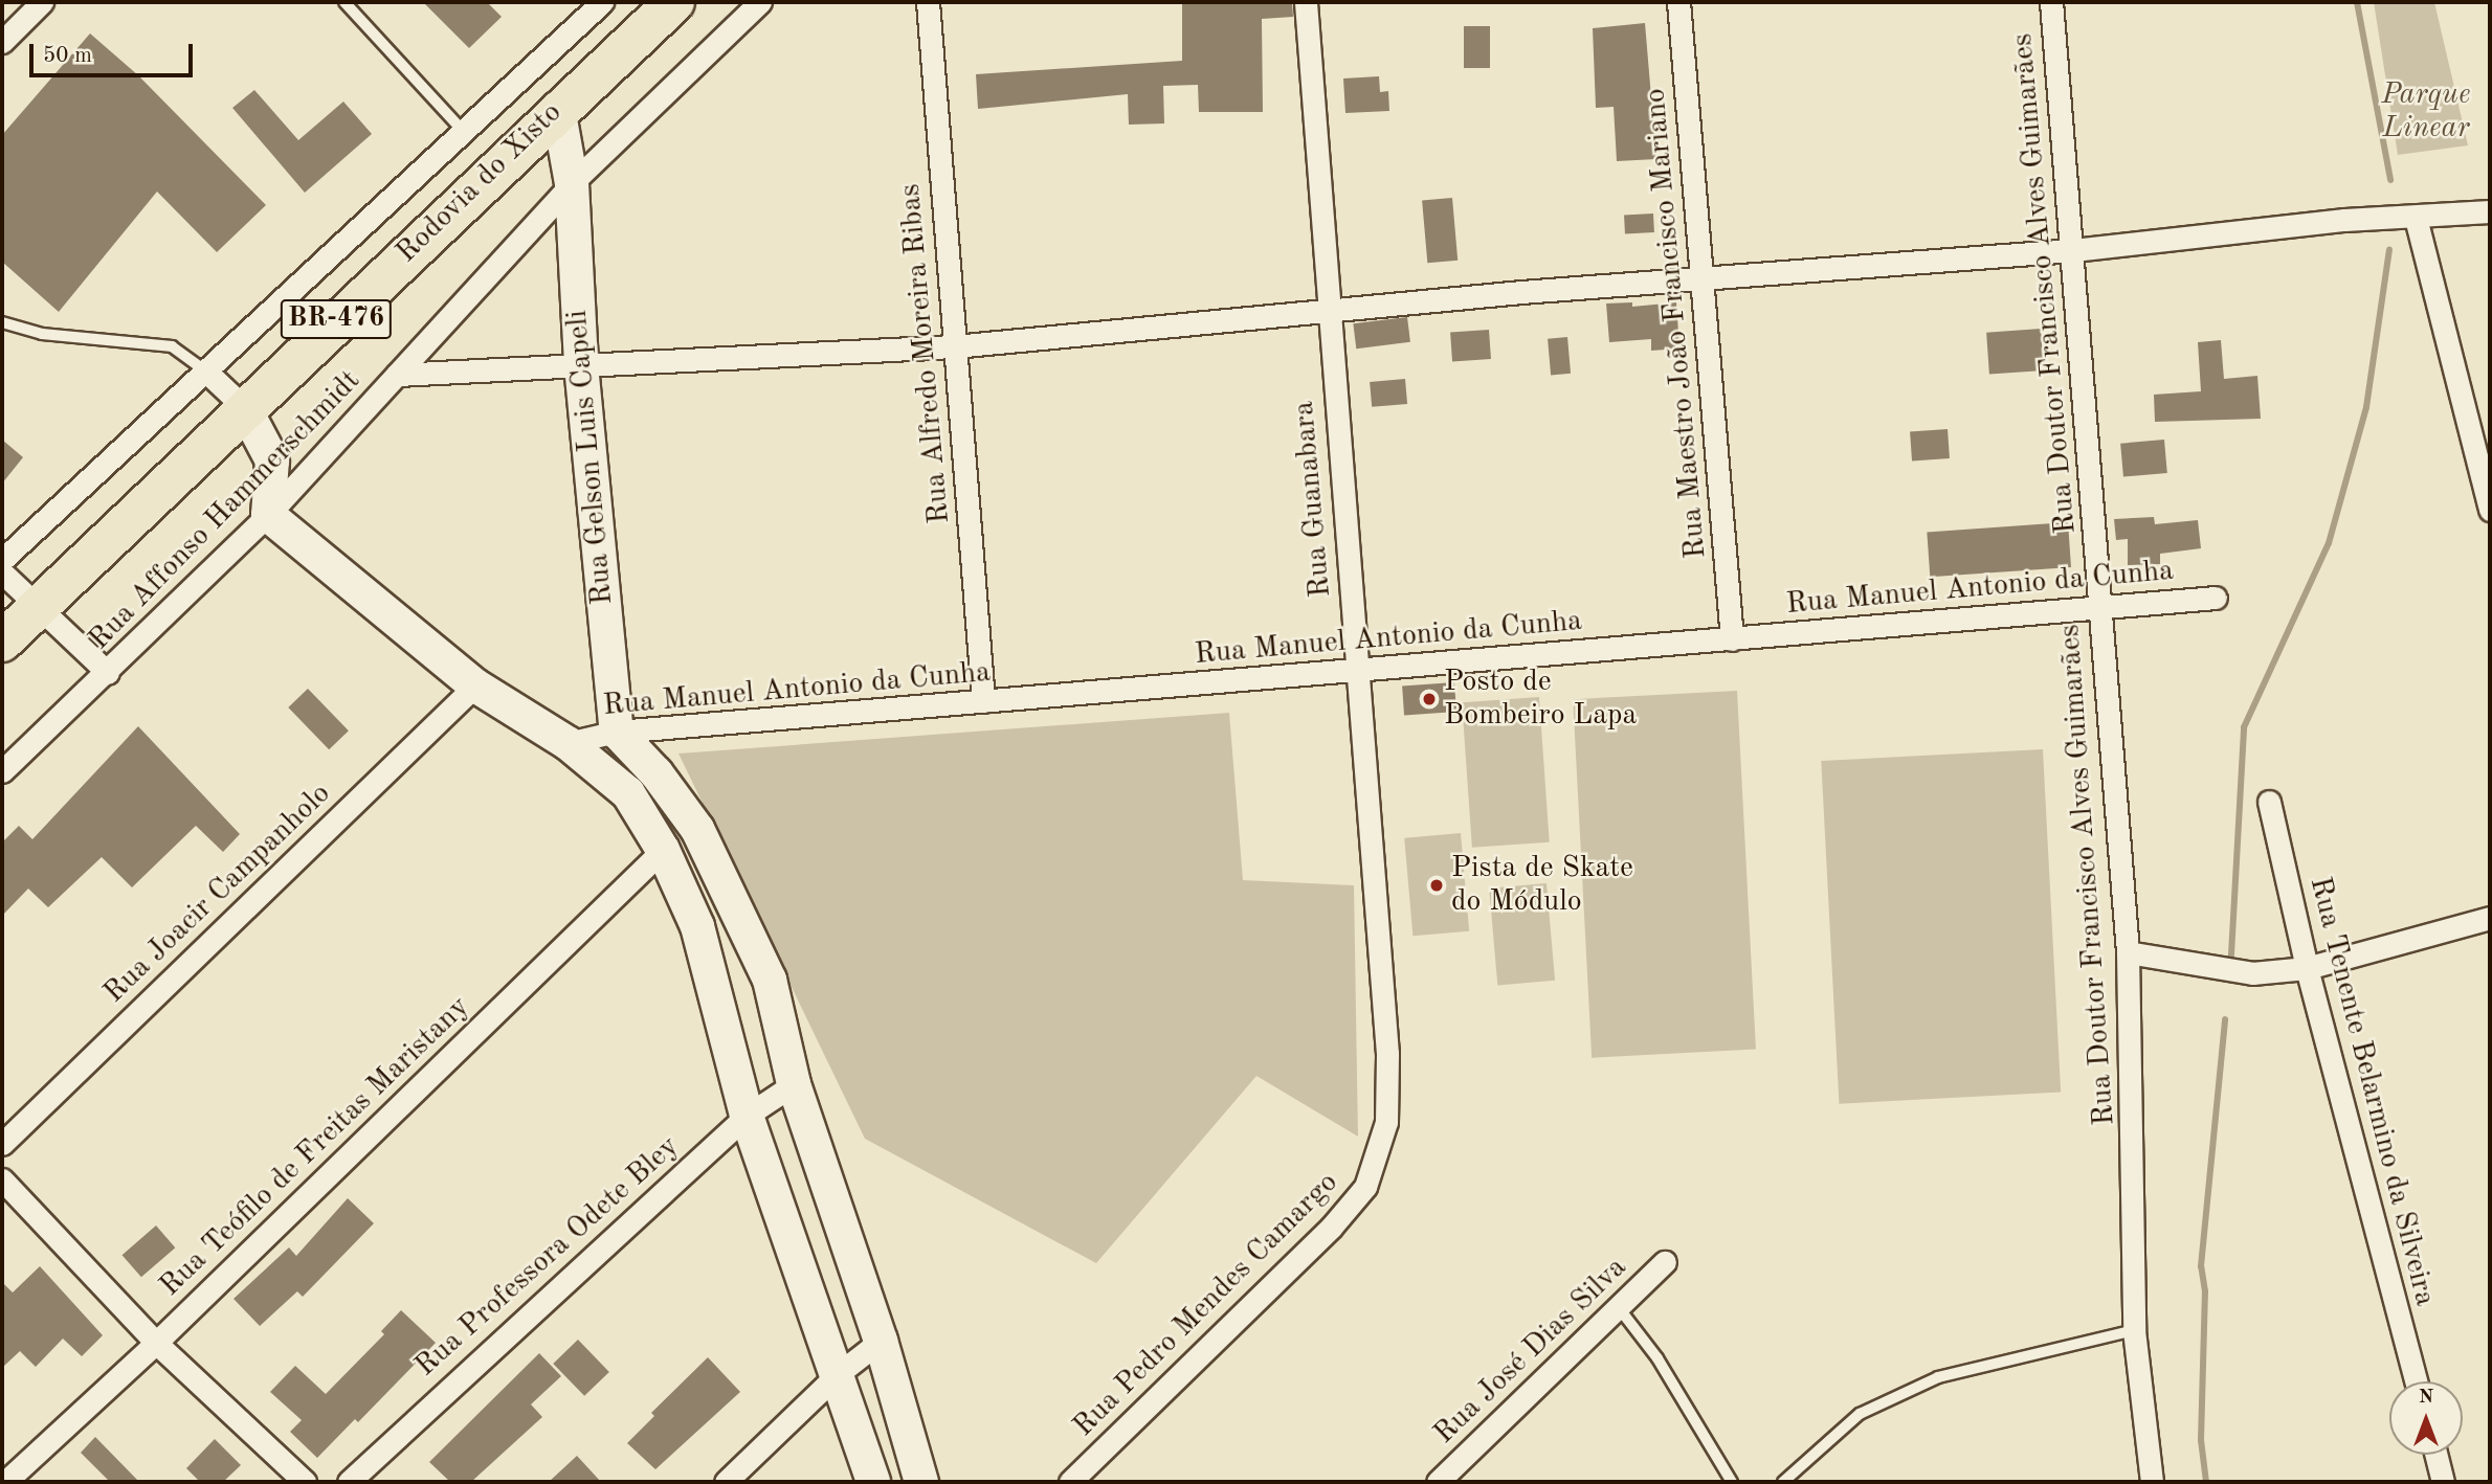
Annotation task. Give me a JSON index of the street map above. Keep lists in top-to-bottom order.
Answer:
{
  "streets": {
    "highway": ["Rodovia do Xisto", "BR-476"],
    "street": [
      "Rua Doutor Francisco Alves Guimarães",
      "Rua Maestro João Francisco Mariano",
      "Rua Alfredo Moreira Ribas",
      "Rua Gelson Luis Capeli",
      "Rua Guanabara",
      "Rua Affonso Hammerschmidt",
      "Rua Manuel Antonio da Cunha",
      "Rua Joacir Campanholo",
      "Rua Tenente Belarmino da Silveira",
      "Rua Teófilo de Freitas Maristany",
      "Rua Professora Odete Bley",
      "Rua Pedro Mendes Camargo",
      "Rua José Dias Silva"
    ]
  },
  "crossings": [
    ["Rodovia do Xisto", "Rua Gelson Luis Capeli"],
    ["Rua Doutor Francisco Alves Guimarães", "Rua Manuel Antonio da Cunha"],
    ["Rua Maestro João Francisco Mariano", "Rua Manuel Antonio da Cunha"],
    ["Rua Alfredo Moreira Ribas", "Rua Manuel Antonio da Cunha"],
    ["Rua Gelson Luis Capeli", "Rua Affonso Hammerschmidt"],
    ["Rua Gelson Luis Capeli", "Rua Manuel Antonio da Cunha"],
    ["Rua Guanabara", "Rua Manuel Antonio da Cunha"],
    ["Rua Guanabara", "Rua Pedro Mendes Camargo"]
  ],
  "parks": ["Parque Linear"],
  "places": ["Posto de Bombeiro Lapa", "Pista de Skate do Módulo"],
  "scale_bar": "50 m",
  "north": "top"
}
